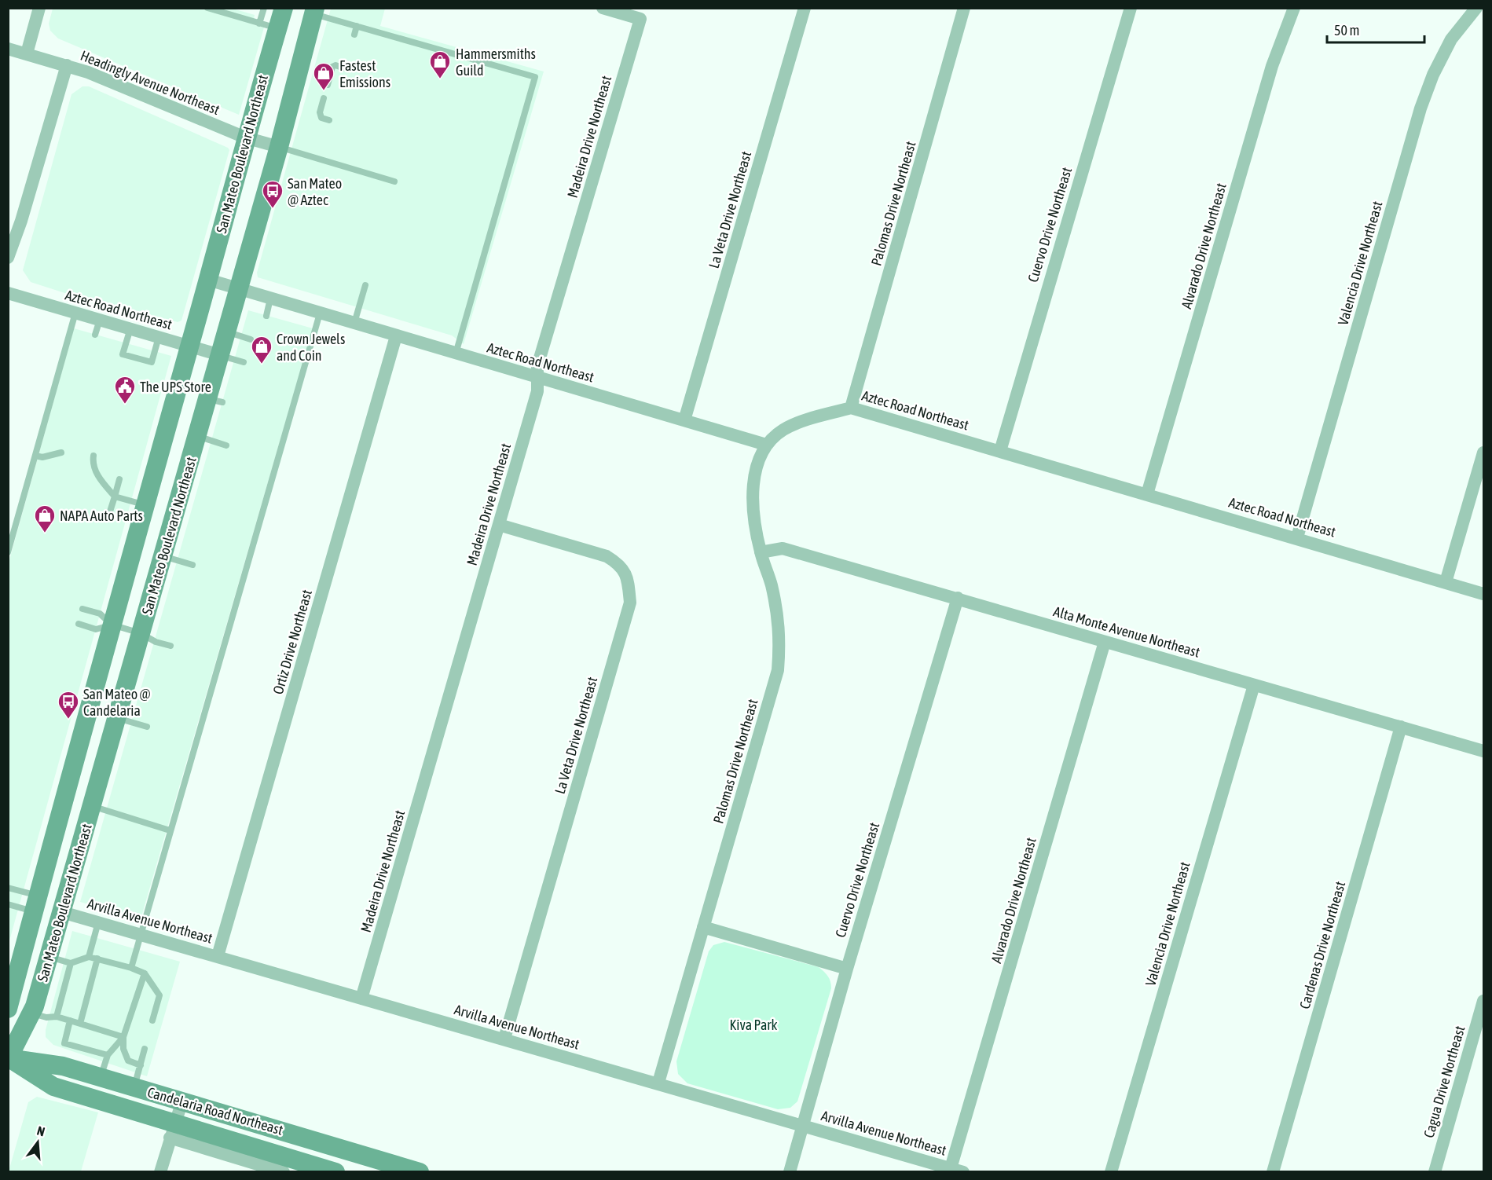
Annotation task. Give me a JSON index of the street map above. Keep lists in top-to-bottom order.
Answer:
{
  "streets": {
    "main road": ["San Mateo Boulevard Northeast", "Candelaria Road Northeast"],
    "street": [
      "Headingly Avenue Northeast",
      "Madeira Drive Northeast",
      "Palomas Drive Northeast",
      "La Veta Drive Northeast",
      "Cuervo Drive Northeast",
      "Alvarado Drive Northeast",
      "Valencia Drive Northeast",
      "Aztec Road Northeast",
      "Alta Monte Avenue Northeast",
      "Ortiz Drive Northeast",
      "Arvilla Avenue Northeast",
      "Cardenas Drive Northeast",
      "Cagua Drive Northeast"
    ]
  },
  "crossings": [
    ["Headingly Avenue Northeast", "San Mateo Boulevard Northeast"],
    ["Madeira Drive Northeast", "La Veta Drive Northeast"],
    ["Madeira Drive Northeast", "Aztec Road Northeast"],
    ["Madeira Drive Northeast", "Arvilla Avenue Northeast"],
    ["San Mateo Boulevard Northeast", "Aztec Road Northeast"],
    ["San Mateo Boulevard Northeast", "Arvilla Avenue Northeast"],
    ["San Mateo Boulevard Northeast", "Candelaria Road Northeast"],
    ["Palomas Drive Northeast", "Aztec Road Northeast"],
    ["Palomas Drive Northeast", "Alta Monte Avenue Northeast"],
    ["Palomas Drive Northeast", "Arvilla Avenue Northeast"],
    ["La Veta Drive Northeast", "Aztec Road Northeast"],
    ["La Veta Drive Northeast", "Arvilla Avenue Northeast"],
    ["Cuervo Drive Northeast", "Aztec Road Northeast"],
    ["Cuervo Drive Northeast", "Alta Monte Avenue Northeast"],
    ["Cuervo Drive Northeast", "Arvilla Avenue Northeast"],
    ["Alvarado Drive Northeast", "Aztec Road Northeast"],
    ["Alvarado Drive Northeast", "Alta Monte Avenue Northeast"],
    ["Alvarado Drive Northeast", "Arvilla Avenue Northeast"],
    ["Valencia Drive Northeast", "Aztec Road Northeast"],
    ["Valencia Drive Northeast", "Alta Monte Avenue Northeast"],
    ["Aztec Road Northeast", "Ortiz Drive Northeast"],
    ["Alta Monte Avenue Northeast", "Cardenas Drive Northeast"],
    ["Ortiz Drive Northeast", "Arvilla Avenue Northeast"]
  ],
  "parks": ["Kiva Park"],
  "places": {
    "shop": [
      "Hammersmiths Guild",
      "Fastest Emissions",
      "Crown Jewels and Coin",
      "NAPA Auto Parts"
    ],
    "bus stop": ["San Mateo @ Aztec", "San Mateo @ Candelaria"],
    "public building": ["The UPS Store"]
  },
  "scale_bar": "50 m",
  "north": "top"
}
